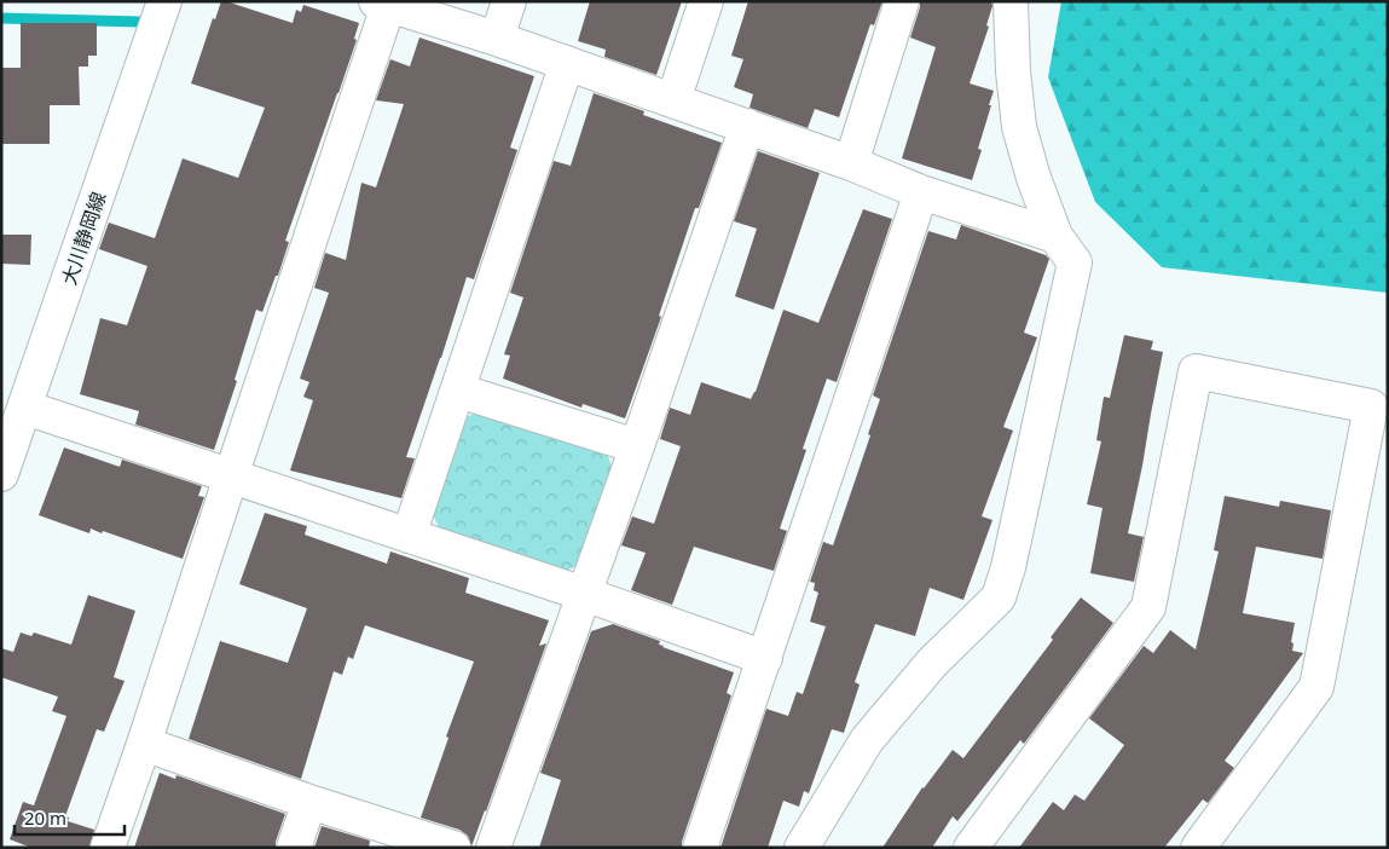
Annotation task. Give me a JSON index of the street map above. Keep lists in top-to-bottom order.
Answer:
{
  "streets": {
    "street": ["大川静岡線"]
  },
  "scale_bar": "20 m"
}
